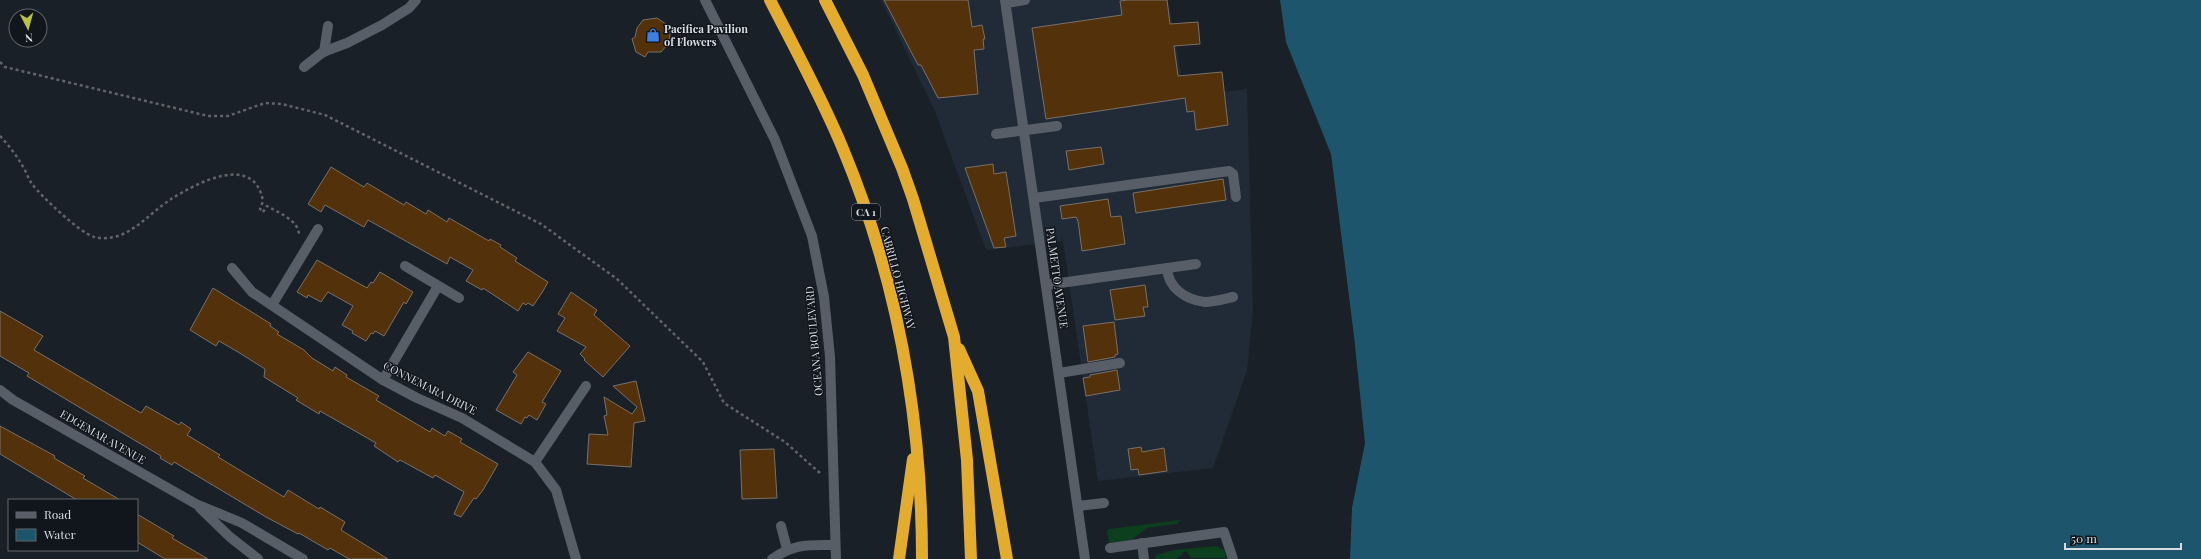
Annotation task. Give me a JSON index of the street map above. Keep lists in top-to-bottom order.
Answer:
{
  "streets": {
    "highway": ["CA 1", "CABRILLO HIGHWAY"],
    "street": [
      "PALMETTO AVENUE",
      "OCEANA BOULEVARD",
      "CONNEMARA DRIVE",
      "EDGEMAR AVENUE"
    ]
  },
  "places": {
    "shop": ["Pacifica Pavilion of Flowers"]
  },
  "legend": ["Road", "Water"],
  "scale_bar": "50 m",
  "north": "bottom"
}
